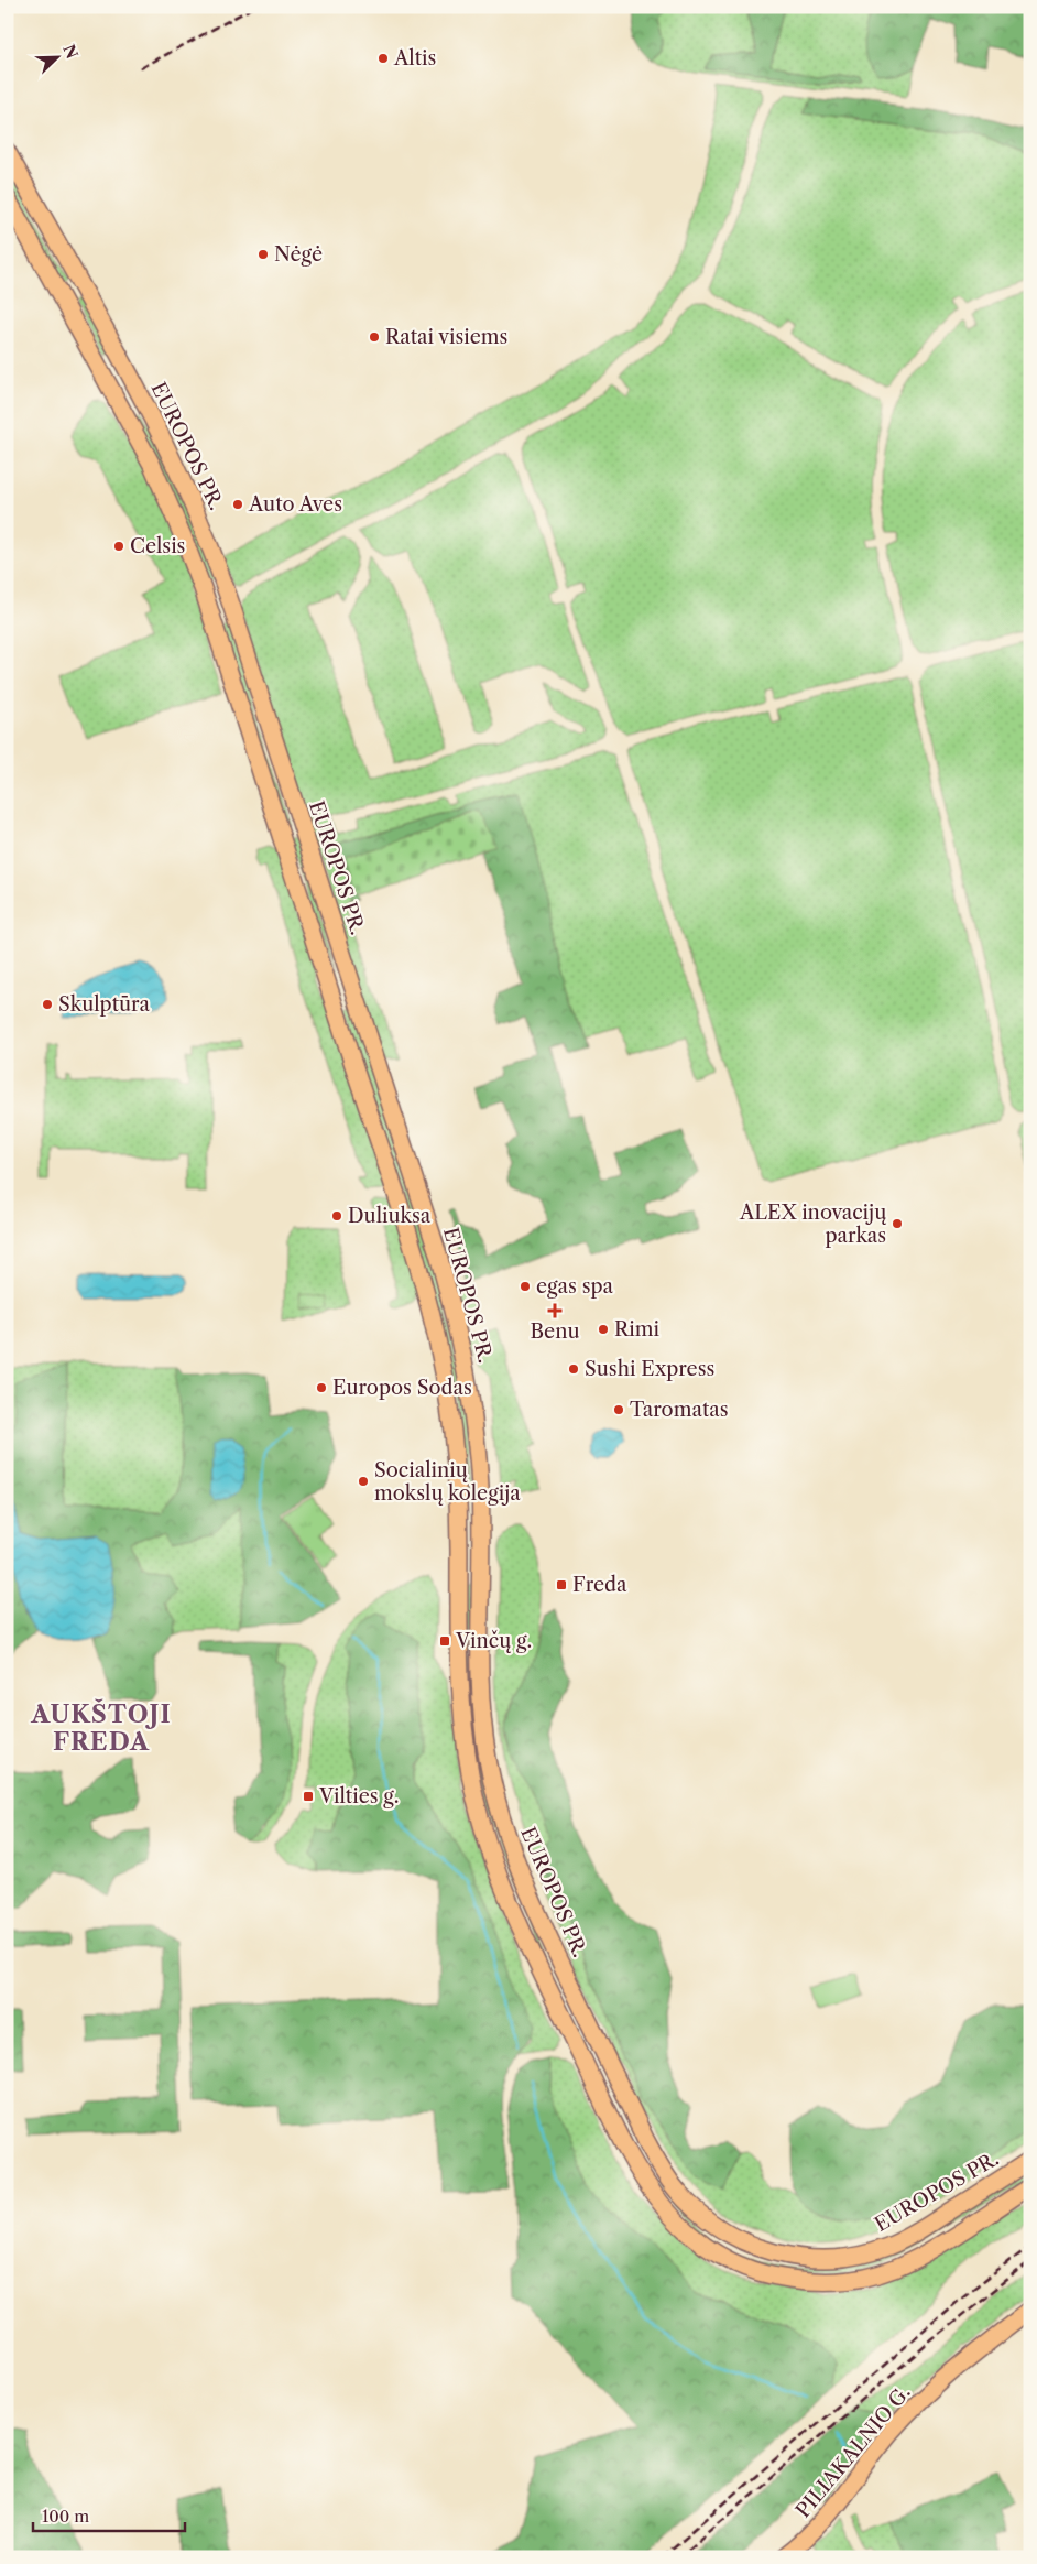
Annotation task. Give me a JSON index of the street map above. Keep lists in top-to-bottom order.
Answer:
{
  "streets": {
    "main road": ["EUROPOS PR.", "PILIAKALNIO G."]
  },
  "districts": ["AUKŠTOJI FREDA"],
  "places": {
    "other": [
      "Altis",
      "Nėgė",
      "Ratai visiems",
      "Auto Aves",
      "Celsis",
      "Skulptūra",
      "Duliuksa",
      "ALEX inovacijų parkas",
      "egas spa",
      "Rimi",
      "Sushi Express",
      "Europos Sodas",
      "Taromatas",
      "Socialinių mokslų kolegija"
    ],
    "health": ["Benu"],
    "transit": ["Freda", "Vinčų g.", "Vilties g."]
  },
  "scale_bar": "100 m",
  "north": "top right"
}
